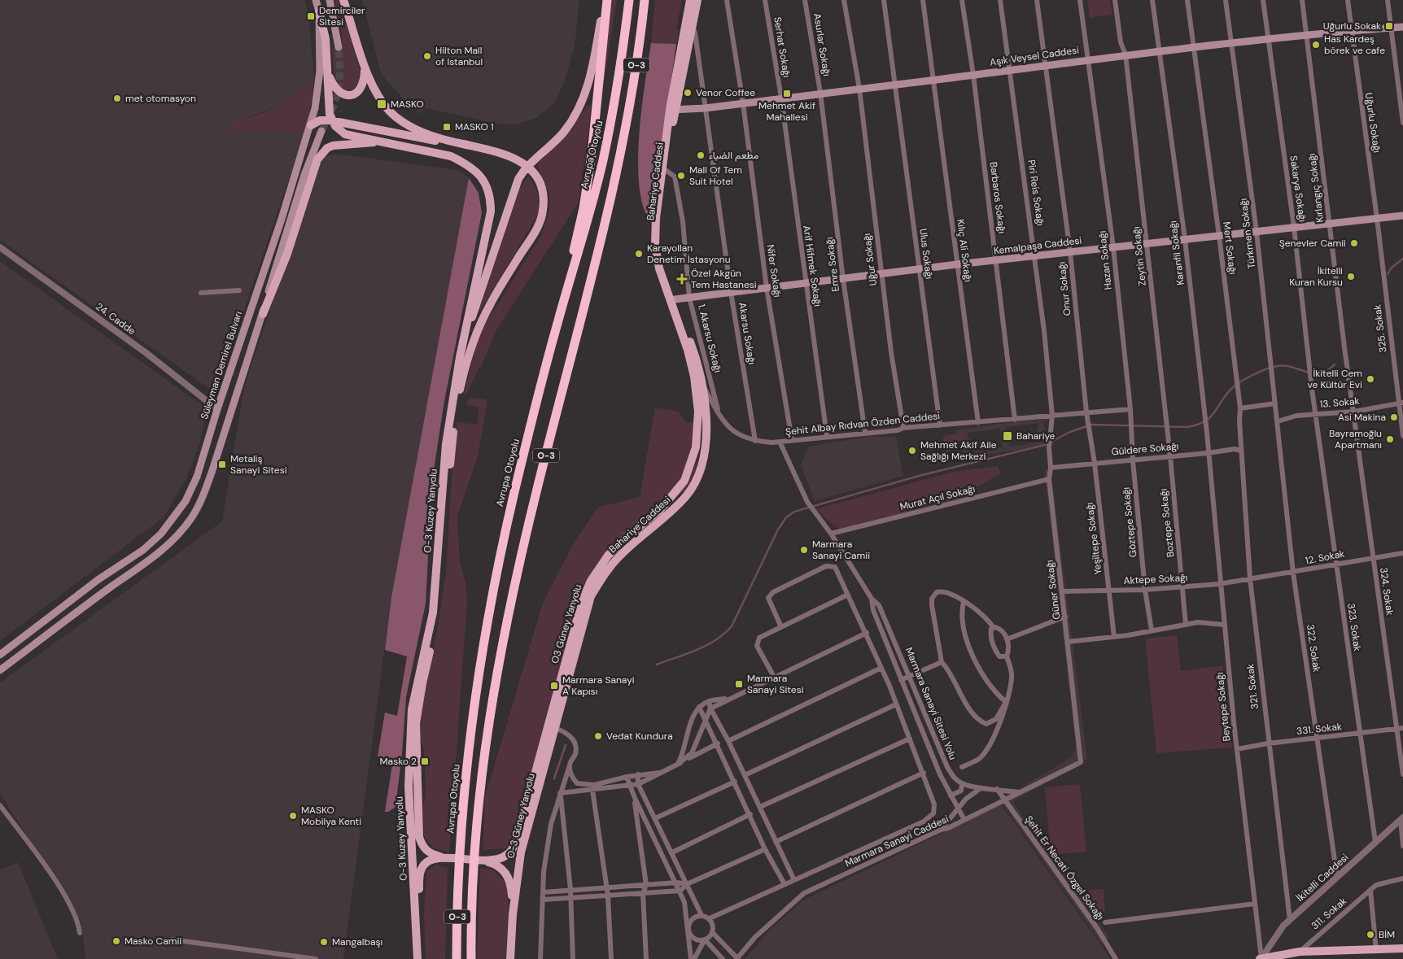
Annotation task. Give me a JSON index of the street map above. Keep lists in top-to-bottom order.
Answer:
{
  "streets": {
    "highway": ["O-3", "Avrupa Otoyolu"],
    "main road": [
      "Aşık Veysel Caddesi",
      "Bahariye Caddesi",
      "Kemalpaşa Caddesi",
      "Süleyman Demirel Bulvarı",
      "O-3 Kuzey Yanyolu",
      "O3 Güney Yanyolu",
      "O-3 Güney Yanyolu"
    ],
    "street": [
      "Asurlar Sokağı",
      "Serhat Sokağı",
      "Uğurlu Sokağı",
      "Kırlangıç Sokağı",
      "Sakarya Sokağı",
      "Piri Reis Sokağı",
      "Barbaros Sokağı",
      "Türkmen Sokağı",
      "Mert Sokağı",
      "Kılıç Ali Sokağı",
      "Karanfil Sokağı",
      "Ulus Sokağı",
      "Zeytin Sokağı",
      "Uğur Sokağı",
      "Hazan Sokağı",
      "Emre Sokağı",
      "Arif Hifmek Sokağı",
      "Nifer Sokağı",
      "Onur Sokağı",
      "24. Cadde",
      "325. Sokak",
      "Akarsu Sokağı",
      "1. Akarsu Sokağı",
      "13. Sokak",
      "Şehit Albay Rıdvan Özden Caddesi",
      "Güldere Sokağı",
      "Murat Açıl Sokağı",
      "Göztepe Sokağı",
      "Boztepe Sokağı",
      "Yeşiltepe Sokağı",
      "12. Sokak",
      "Aktepe Sokağı",
      "Güner Sokağı",
      "324. Sokak",
      "323. Sokak",
      "322. Sokak",
      "321. Sokak",
      "Marmara Sanayi Sitesi Yolu",
      "Beytepe Sokağı",
      "331. Sokak",
      "Marmara Sanayi Caddesi",
      "Şehit Er Necati Özgel Sokağı",
      "İkitelli Caddesi",
      "311. Sokak"
    ]
  },
  "crossings": [
    ["Asurlar Sokağı", "Aşık Veysel Caddesi"],
    ["Asurlar Sokağı", "Emre Sokağı"],
    ["Serhat Sokağı", "Aşık Veysel Caddesi"],
    ["Serhat Sokağı", "Arif Hifmek Sokağı"],
    ["Aşık Veysel Caddesi", "Uğurlu Sokağı"],
    ["Aşık Veysel Caddesi", "Bahariye Caddesi"],
    ["Aşık Veysel Caddesi", "Kırlangıç Sokağı"],
    ["Aşık Veysel Caddesi", "Sakarya Sokağı"],
    ["Aşık Veysel Caddesi", "Piri Reis Sokağı"],
    ["Aşık Veysel Caddesi", "Barbaros Sokağı"],
    ["Aşık Veysel Caddesi", "Türkmen Sokağı"],
    ["Aşık Veysel Caddesi", "Mert Sokağı"],
    ["Aşık Veysel Caddesi", "Kılıç Ali Sokağı"],
    ["Aşık Veysel Caddesi", "Karanfil Sokağı"],
    ["Aşık Veysel Caddesi", "Ulus Sokağı"],
    ["Aşık Veysel Caddesi", "Zeytin Sokağı"],
    ["Aşık Veysel Caddesi", "Uğur Sokağı"],
    ["Aşık Veysel Caddesi", "Hazan Sokağı"],
    ["Aşık Veysel Caddesi", "Emre Sokağı"],
    ["Aşık Veysel Caddesi", "Arif Hifmek Sokağı"],
    ["Aşık Veysel Caddesi", "Nifer Sokağı"],
    ["Aşık Veysel Caddesi", "Onur Sokağı"],
    ["Aşık Veysel Caddesi", "Akarsu Sokağı"],
    ["Aşık Veysel Caddesi", "O3 Güney Yanyolu"],
    ["Uğurlu Sokağı", "Kemalpaşa Caddesi"],
    ["Uğurlu Sokağı", "325. Sokak"],
    ["Bahariye Caddesi", "Kemalpaşa Caddesi"],
    ["Bahariye Caddesi", "Akarsu Sokağı"],
    ["Bahariye Caddesi", "1. Akarsu Sokağı"],
    ["Bahariye Caddesi", "Şehit Albay Rıdvan Özden Caddesi"],
    ["Bahariye Caddesi", "O3 Güney Yanyolu"],
    ["Bahariye Caddesi", "O-3 Güney Yanyolu"],
    ["Kırlangıç Sokağı", "Kemalpaşa Caddesi"],
    ["Kırlangıç Sokağı", "13. Sokak"],
    ["Kırlangıç Sokağı", "324. Sokak"],
    ["Sakarya Sokağı", "Kemalpaşa Caddesi"],
    ["Sakarya Sokağı", "13. Sokak"],
    ["Sakarya Sokağı", "323. Sokak"],
    ["Piri Reis Sokağı", "Kemalpaşa Caddesi"],
    ["Piri Reis Sokağı", "Şehit Albay Rıdvan Özden Caddesi"],
    ["Piri Reis Sokağı", "Güner Sokağı"],
    ["Barbaros Sokağı", "Kemalpaşa Caddesi"],
    ["Barbaros Sokağı", "Şehit Albay Rıdvan Özden Caddesi"],
    ["Türkmen Sokağı", "Kemalpaşa Caddesi"],
    ["Türkmen Sokağı", "13. Sokak"],
    ["Türkmen Sokağı", "322. Sokak"],
    ["Kemalpaşa Caddesi", "Mert Sokağı"],
    ["Kemalpaşa Caddesi", "Kılıç Ali Sokağı"],
    ["Kemalpaşa Caddesi", "Karanfil Sokağı"],
    ["Kemalpaşa Caddesi", "Ulus Sokağı"],
    ["Kemalpaşa Caddesi", "Zeytin Sokağı"],
    ["Kemalpaşa Caddesi", "Uğur Sokağı"],
    ["Kemalpaşa Caddesi", "Hazan Sokağı"],
    ["Kemalpaşa Caddesi", "Emre Sokağı"],
    ["Kemalpaşa Caddesi", "Arif Hifmek Sokağı"],
    ["Kemalpaşa Caddesi", "Nifer Sokağı"],
    ["Kemalpaşa Caddesi", "Onur Sokağı"],
    ["Kemalpaşa Caddesi", "325. Sokak"],
    ["Kemalpaşa Caddesi", "Akarsu Sokağı"],
    ["Kemalpaşa Caddesi", "1. Akarsu Sokağı"],
    ["Mert Sokağı", "Güldere Sokağı"],
    ["Mert Sokağı", "321. Sokak"],
    ["Kılıç Ali Sokağı", "Şehit Albay Rıdvan Özden Caddesi"],
    ["Karanfil Sokağı", "Güldere Sokağı"],
    ["Karanfil Sokağı", "Beytepe Sokağı"],
    ["Ulus Sokağı", "Şehit Albay Rıdvan Özden Caddesi"],
    ["Zeytin Sokağı", "Güldere Sokağı"],
    ["Zeytin Sokağı", "Boztepe Sokağı"],
    ["Uğur Sokağı", "Şehit Albay Rıdvan Özden Caddesi"],
    ["Hazan Sokağı", "Güldere Sokağı"],
    ["Hazan Sokağı", "Göztepe Sokağı"],
    ["Emre Sokağı", "Şehit Albay Rıdvan Özden Caddesi"],
    ["Arif Hifmek Sokağı", "Şehit Albay Rıdvan Özden Caddesi"],
    ["Nifer Sokağı", "Şehit Albay Rıdvan Özden Caddesi"],
    ["Onur Sokağı", "Şehit Albay Rıdvan Özden Caddesi"],
    ["Onur Sokağı", "Güldere Sokağı"],
    ["Onur Sokağı", "Yeşiltepe Sokağı"],
    ["24. Cadde", "Süleyman Demirel Bulvarı"],
    ["325. Sokak", "13. Sokak"],
    ["Akarsu Sokağı", "Şehit Albay Rıdvan Özden Caddesi"],
    ["1. Akarsu Sokağı", "Şehit Albay Rıdvan Özden Caddesi"],
    ["13. Sokak", "324. Sokak"],
    ["13. Sokak", "323. Sokak"],
    ["13. Sokak", "322. Sokak"],
    ["Şehit Albay Rıdvan Özden Caddesi", "Güner Sokağı"],
    ["Şehit Albay Rıdvan Özden Caddesi", "Marmara Sanayi Sitesi Yolu"],
    ["Güldere Sokağı", "Göztepe Sokağı"],
    ["Güldere Sokağı", "Boztepe Sokağı"],
    ["Güldere Sokağı", "Yeşiltepe Sokağı"],
    ["Güldere Sokağı", "Güner Sokağı"],
    ["Güldere Sokağı", "321. Sokak"],
    ["Güldere Sokağı", "Beytepe Sokağı"],
    ["Murat Açıl Sokağı", "Güner Sokağı"],
    ["Murat Açıl Sokağı", "Marmara Sanayi Sitesi Yolu"],
    ["O-3 Kuzey Yanyolu", "O-3 Güney Yanyolu"],
    ["Göztepe Sokağı", "Aktepe Sokağı"],
    ["Boztepe Sokağı", "Aktepe Sokağı"],
    ["Yeşiltepe Sokağı", "Aktepe Sokağı"],
    ["12. Sokak", "Aktepe Sokağı"],
    ["12. Sokak", "324. Sokak"],
    ["12. Sokak", "323. Sokak"],
    ["12. Sokak", "322. Sokak"],
    ["12. Sokak", "321. Sokak"],
    ["Aktepe Sokağı", "Güner Sokağı"],
    ["Aktepe Sokağı", "321. Sokak"],
    ["Aktepe Sokağı", "Beytepe Sokağı"],
    ["Güner Sokağı", "Marmara Sanayi Caddesi"],
    ["324. Sokak", "331. Sokak"],
    ["O3 Güney Yanyolu", "O-3 Güney Yanyolu"],
    ["323. Sokak", "331. Sokak"],
    ["323. Sokak", "İkitelli Caddesi"],
    ["322. Sokak", "331. Sokak"],
    ["322. Sokak", "İkitelli Caddesi"],
    ["321. Sokak", "331. Sokak"],
    ["321. Sokak", "İkitelli Caddesi"],
    ["Marmara Sanayi Sitesi Yolu", "Marmara Sanayi Caddesi"],
    ["Beytepe Sokağı", "331. Sokak"],
    ["Beytepe Sokağı", "İkitelli Caddesi"],
    ["Marmara Sanayi Caddesi", "Şehit Er Necati Özgel Sokağı"]
  ],
  "places": {
    "transit": [
      "Demirciler Sitesi",
      "Uğurlu Sokak",
      "Mehmet Akif Mahallesi",
      "MASKO",
      "MASKO 1",
      "Bahariye",
      "Metaliş Sanayi Sitesi",
      "Marmara Sanayi Sitesi",
      "Marmara Sanayi A Kapısı",
      "Masko 2"
    ],
    "other": [
      "Has Kardeş börek ve cafe",
      "Hilton Mall of Istanbul",
      "Venor Coffee",
      "met otomasyon",
      "مطعم الضياء",
      "Mall Of Tem Suit Hotel",
      "Şenevler Camii",
      "Karayolları Denetim İstasyonu",
      "İkitelli Kuran Kursu",
      "İkitelli Cem ve Kültür Evi",
      "Asi Makina",
      "Bayramoğlu Apartmanı",
      "Mehmet Akif Aile Sağlığı Merkezi",
      "Marmara Sanayi Camii",
      "Vedat Kundura",
      "MASKO Mobilya Kenti",
      "BİM",
      "Masko Camii",
      "Mangalbaşı"
    ],
    "health": ["Özel Akgün Tem Hastanesi"]
  }
}
